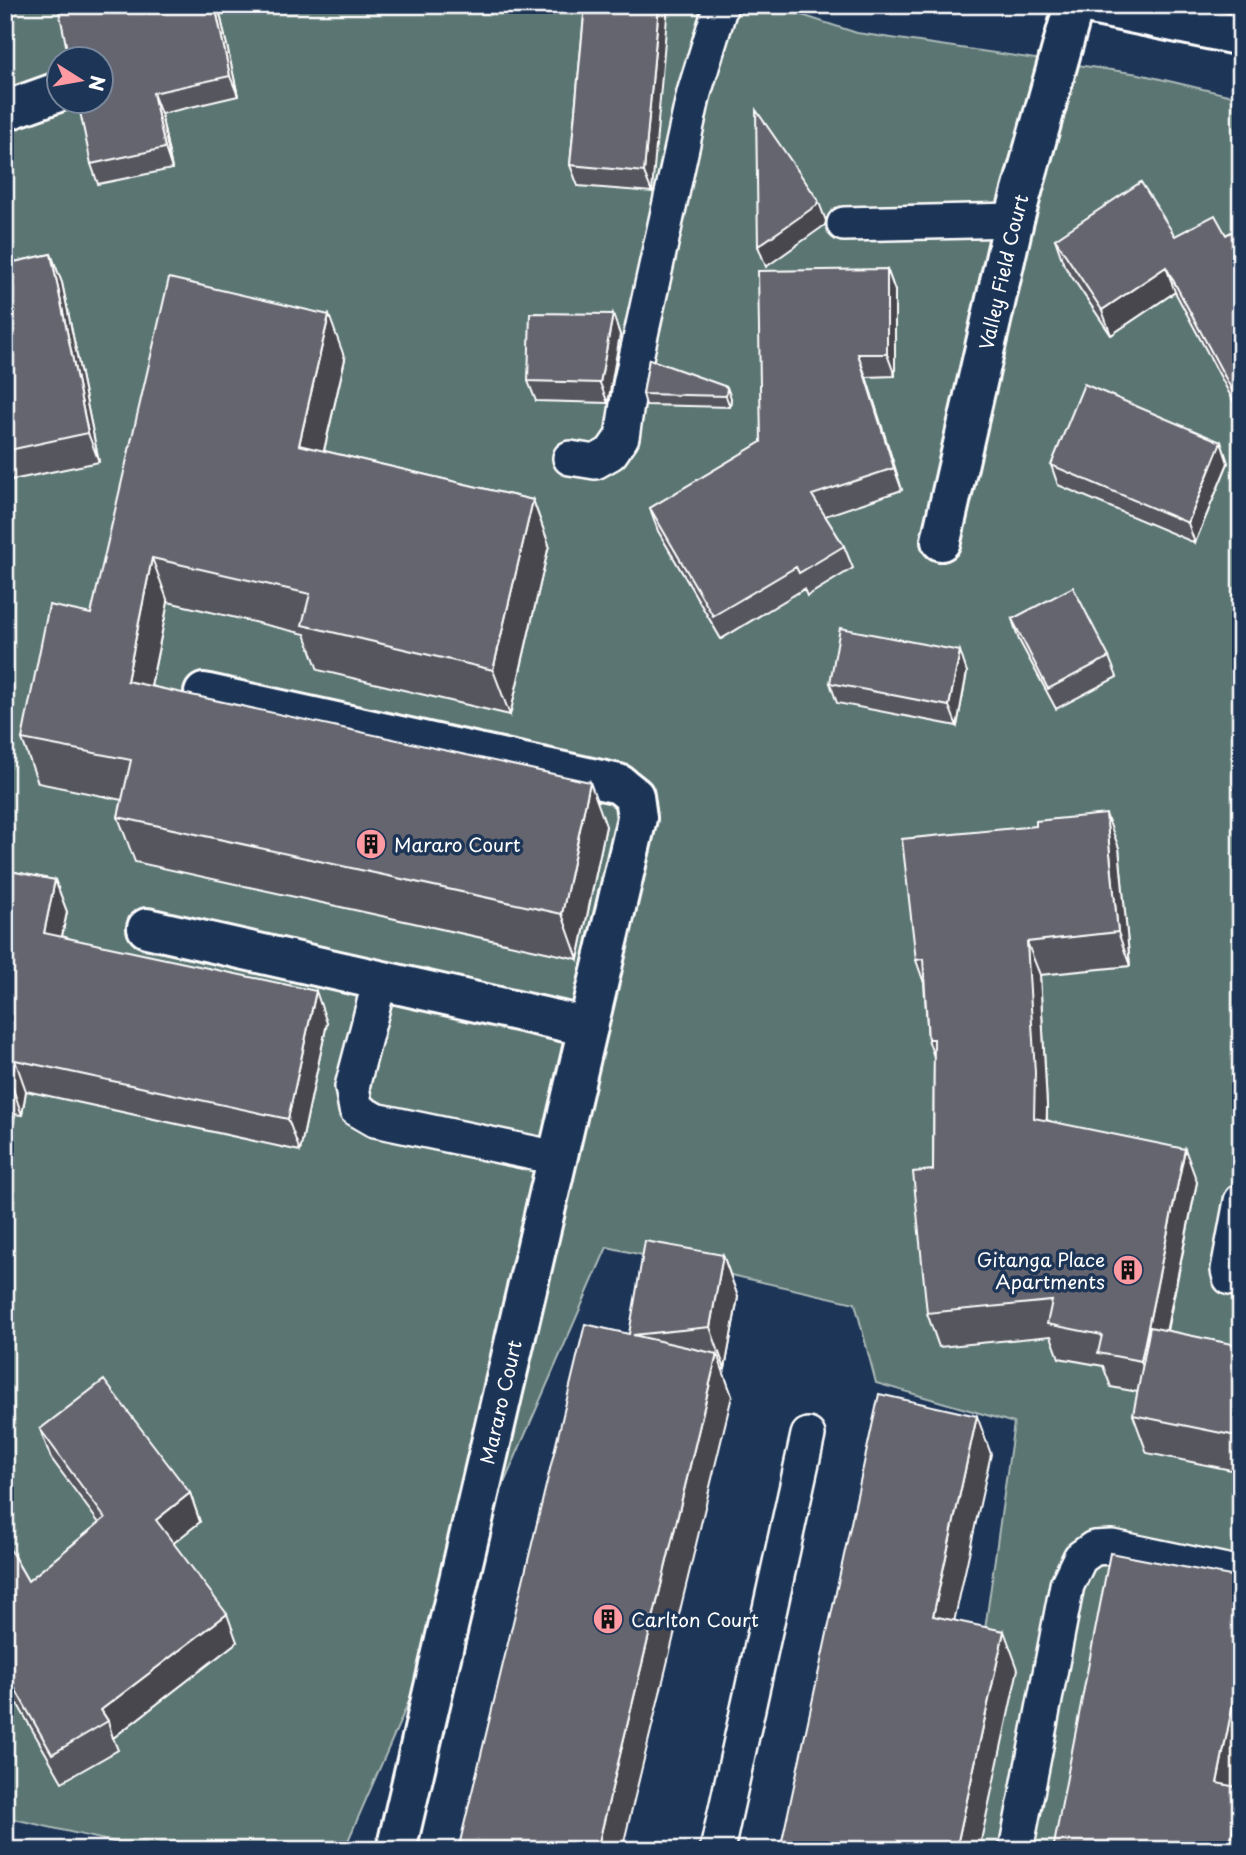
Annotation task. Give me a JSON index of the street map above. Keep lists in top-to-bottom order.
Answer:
{
  "streets": {
    "street": ["Valley Field Court", "Mararo Court"]
  },
  "places": {
    "building": ["Mararo Court", "Gitanga Place Apartments", "Carlton Court"]
  },
  "north": "right"
}
